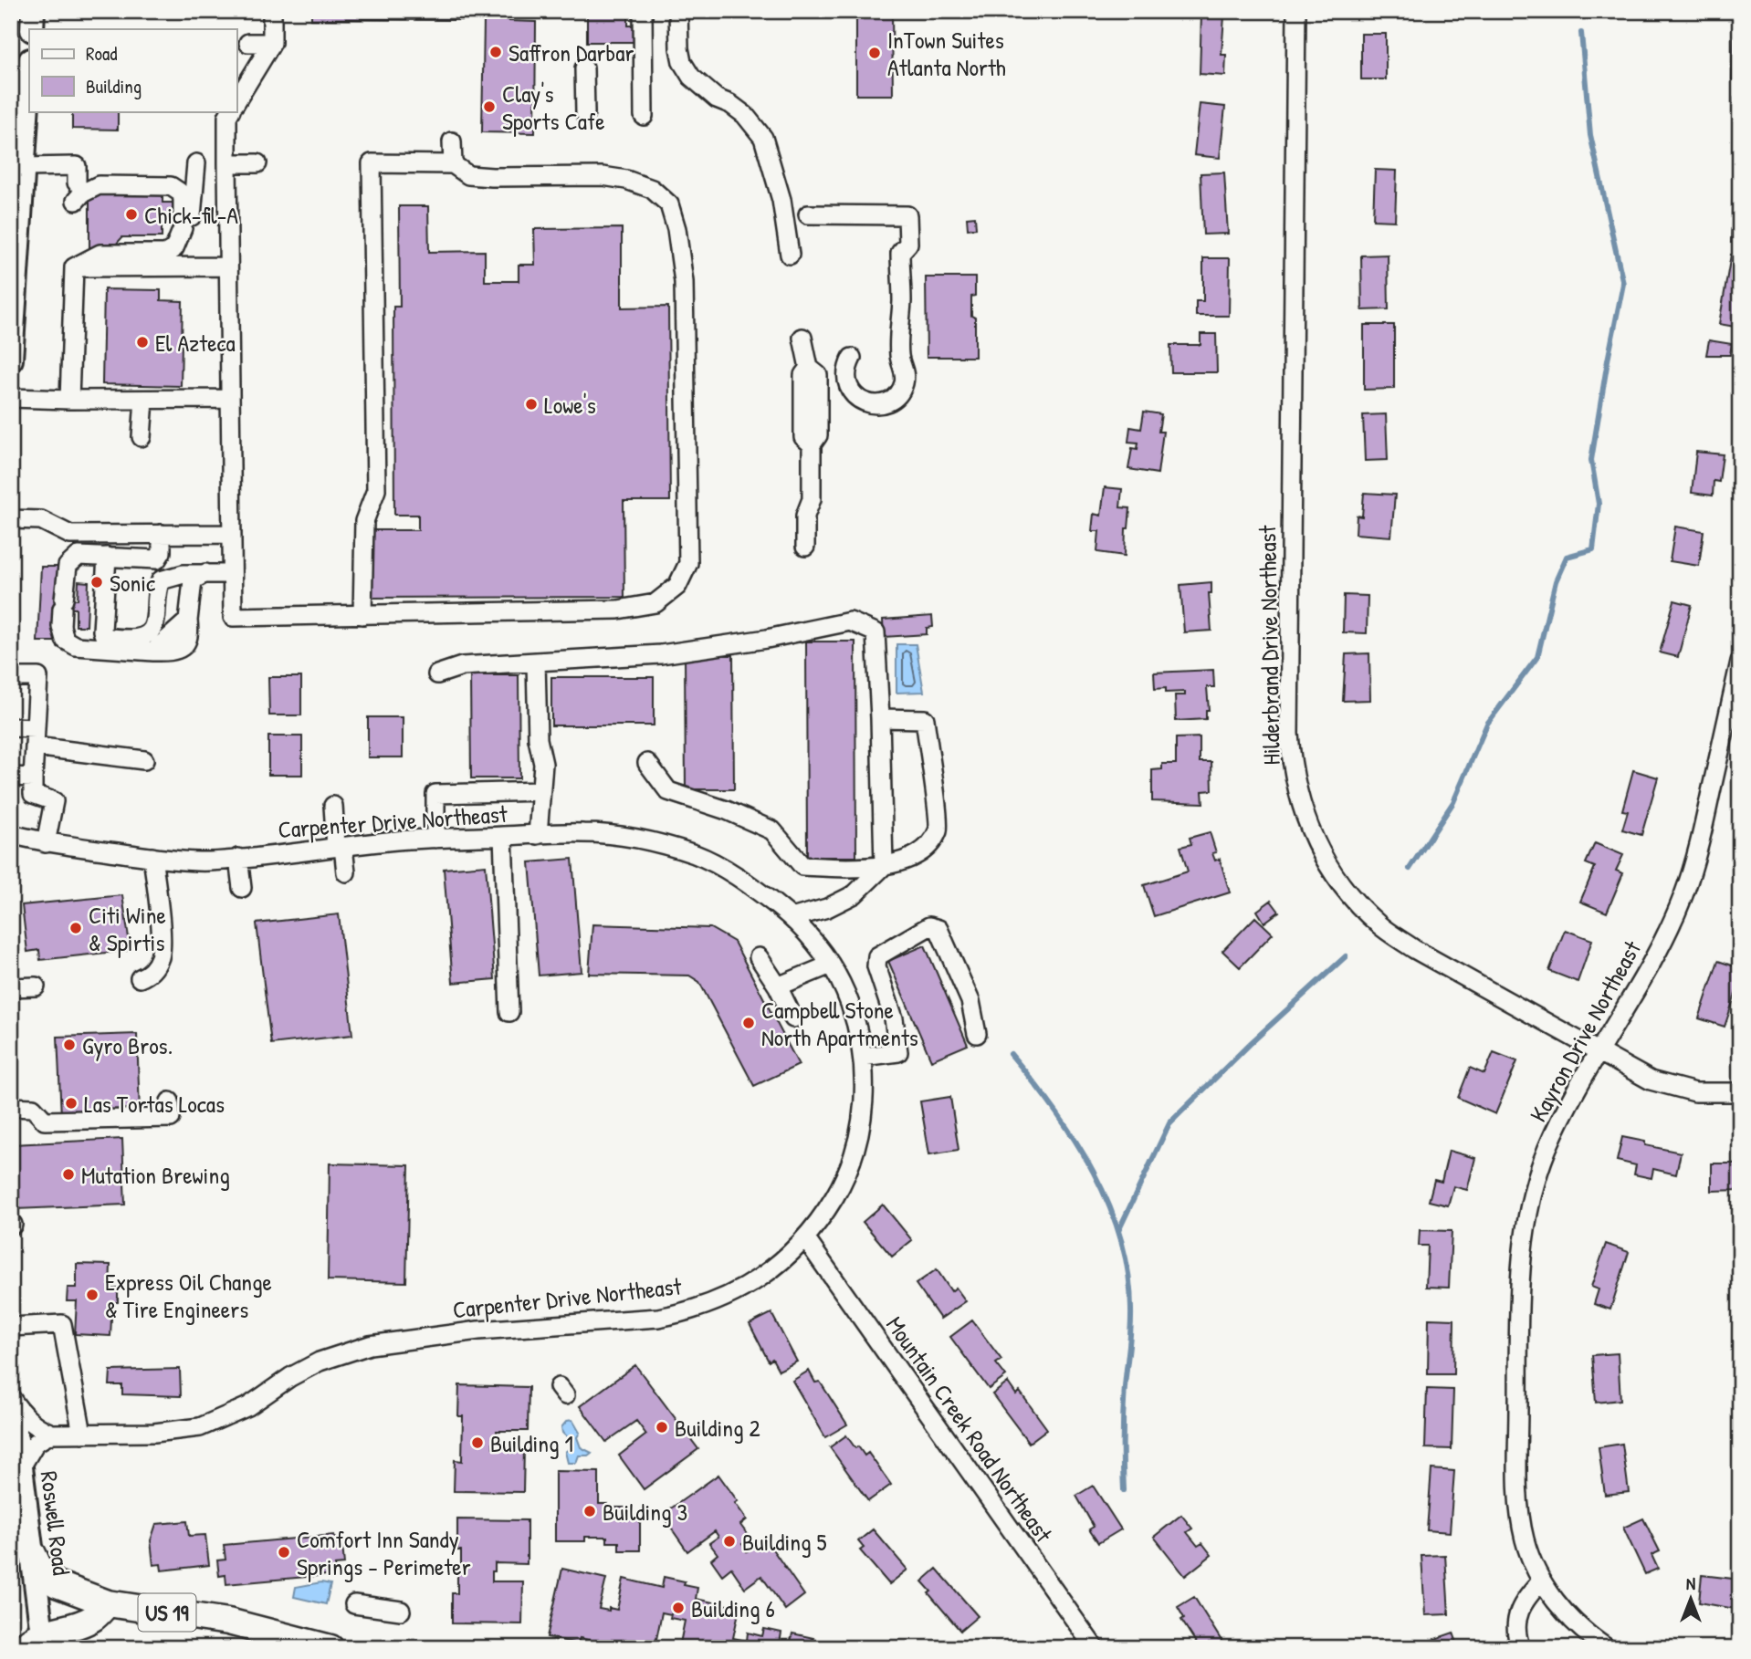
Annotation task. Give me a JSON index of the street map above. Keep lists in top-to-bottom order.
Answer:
{
  "streets": {
    "highway": ["US 19"],
    "main road": ["Roswell Road"],
    "street": [
      "Hilderbrand Drive Northeast",
      "Carpenter Drive Northeast",
      "Kayron Drive Northeast",
      "Mountain Creek Road Northeast"
    ]
  },
  "crossings": [
    ["Hilderbrand Drive Northeast", "Kayron Drive Northeast"],
    ["Carpenter Drive Northeast", "Mountain Creek Road Northeast"],
    ["Roswell Road", "US 19"]
  ],
  "places": [
    "Saffron Darbar",
    "InTown Suites Atlanta North",
    "Clay's Sports Cafe",
    "Chick-fil-A",
    "El Azteca",
    "Lowe's",
    "Sonic",
    "Citi Wine & Spirtis",
    "Campbell Stone North Apartments",
    "Gyro Bros.",
    "Las Tortas Locas",
    "Mutation Brewing",
    "Express Oil Change & Tire Engineers",
    "Building 2",
    "Building 1",
    "Building 3",
    "Building 5",
    "Comfort Inn Sandy Springs - Perimeter",
    "Building 6"
  ],
  "legend": ["Road", "Building"],
  "north": "top"
}
